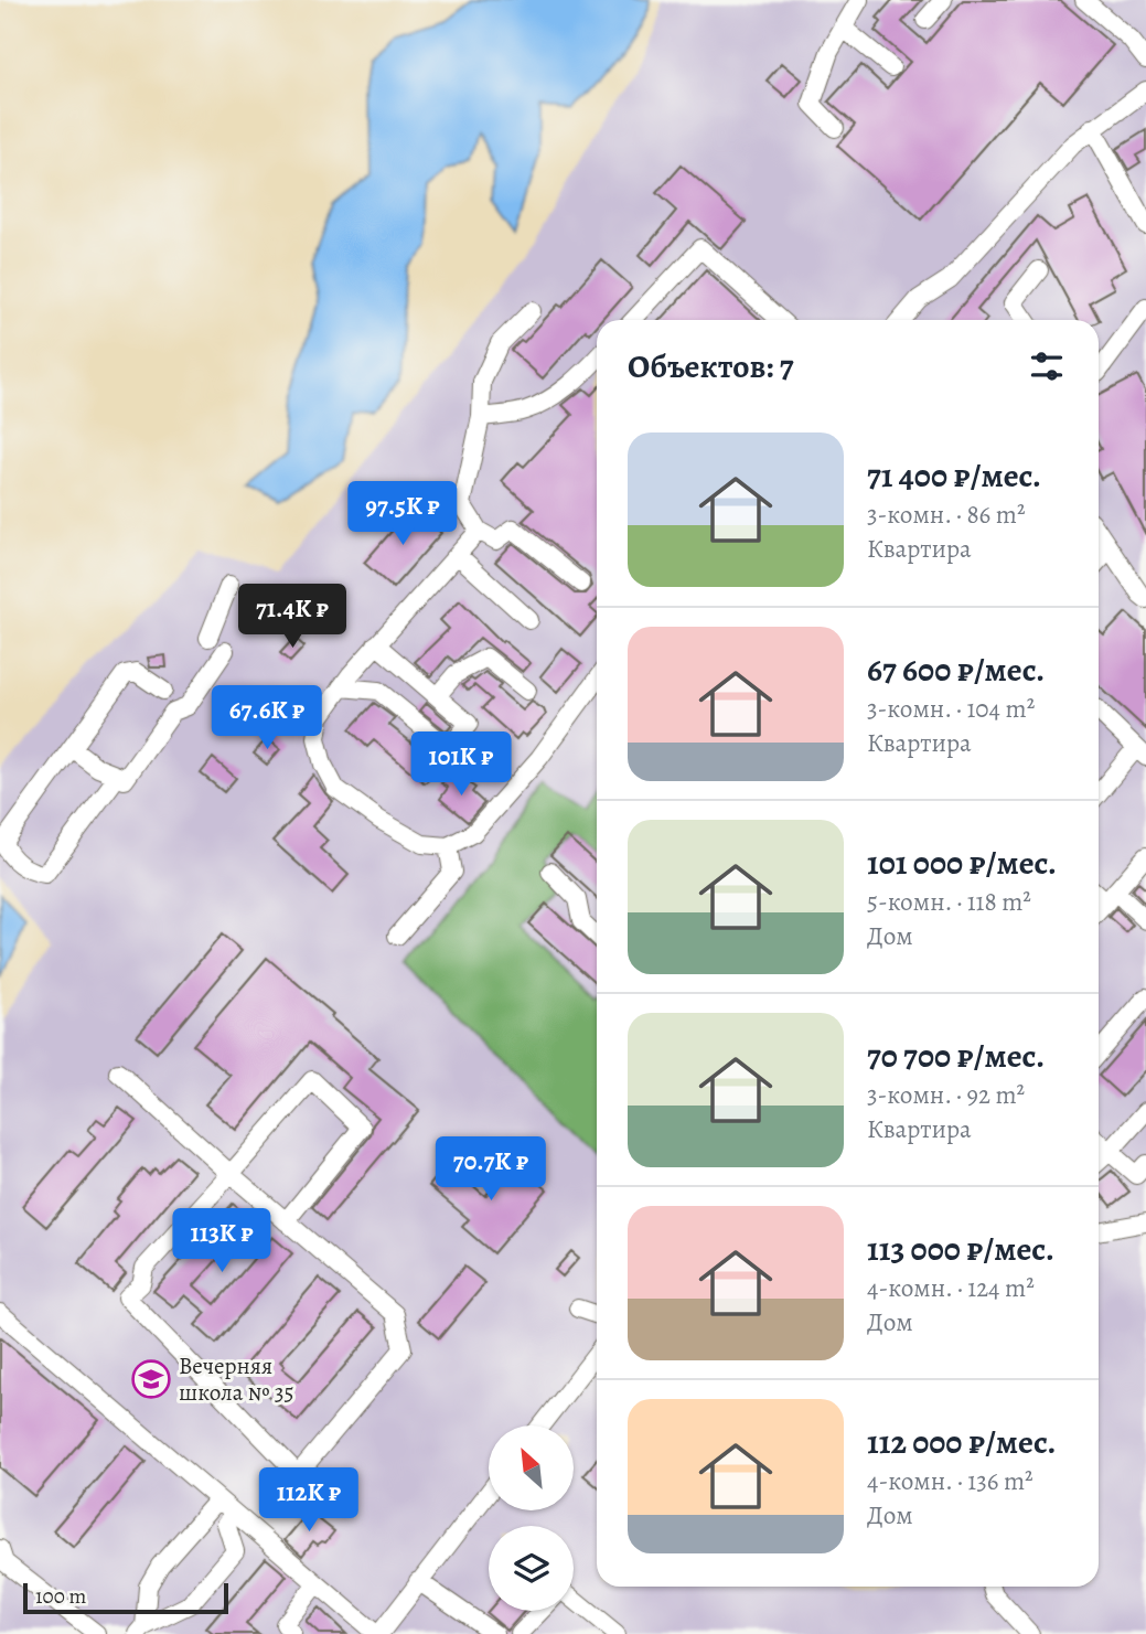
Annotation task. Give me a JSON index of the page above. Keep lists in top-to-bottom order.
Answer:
{
  "places": {
    "school or university": ["Вечерняя школа № 35"]
  },
  "scale_bar": "100 m",
  "north": "top left",
  "page": {
    "heading": "Объектов: 7",
    "list": [
      {
        "name": "71 400 ₽/мес.",
        "note": "3-комн. · 86 m² · Квартира"
      },
      {
        "name": "67 600 ₽/мес.",
        "note": "3-комн. · 104 m² · Квартира"
      },
      {
        "name": "101 000 ₽/мес.",
        "note": "5-комн. · 118 m² · Дом"
      },
      {
        "name": "70 700 ₽/мес.",
        "note": "3-комн. · 92 m² · Квартира"
      },
      {
        "name": "113 000 ₽/мес.",
        "note": "4-комн. · 124 m² · Дом"
      },
      {
        "name": "112 000 ₽/мес.",
        "note": "4-комн. · 136 m² · Дом"
      }
    ],
    "price": [
      "97.5K ₽",
      "71.4K ₽",
      "67.6K ₽",
      "101K ₽",
      "70.7K ₽",
      "113K ₽",
      "112K ₽"
    ],
    "scale": "100 m"
  }
}
